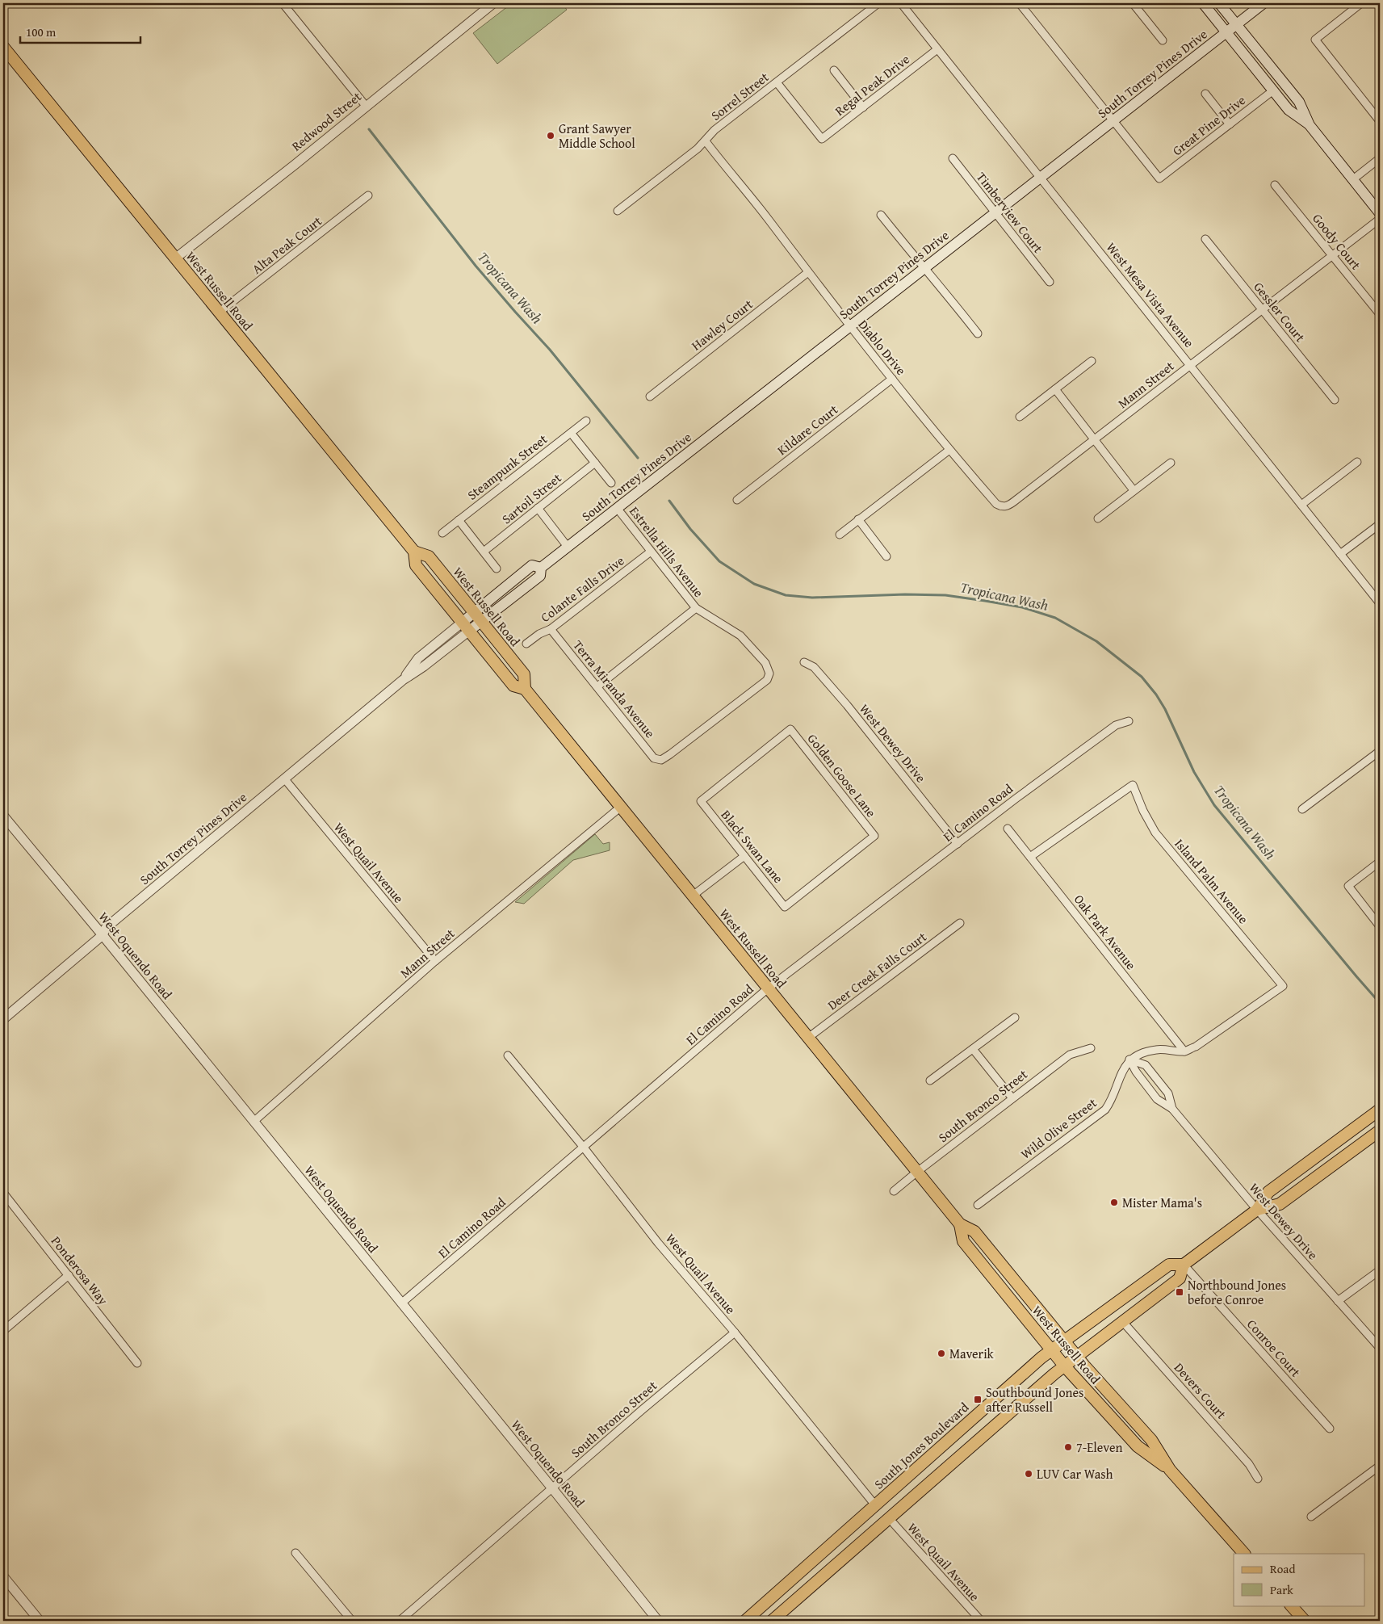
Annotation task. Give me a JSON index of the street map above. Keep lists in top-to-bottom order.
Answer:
{
  "streets": {
    "main road": ["South Torrey Pines Drive", "West Russell Road", "South Jones Boulevard"],
    "street": [
      "Regal Peak Drive",
      "Sorrel Street",
      "Redwood Street",
      "Great Pine Drive",
      "Timberview Court",
      "Goody Court",
      "Alta Peak Court",
      "West Mesa Vista Avenue",
      "Gessler Court",
      "Hawley Court",
      "Diablo Drive",
      "Mann Street",
      "Kildare Court",
      "Steampunk Street",
      "Sartoil Street",
      "Estrella Hills Avenue",
      "Colante Falls Drive",
      "Terra Miranda Avenue",
      "West Dewey Drive",
      "Golden Goose Lane",
      "El Camino Road",
      "Black Swan Lane",
      "West Quail Avenue",
      "Island Palm Avenue",
      "Oak Park Avenue",
      "West Oquendo Road",
      "Deer Creek Falls Court",
      "South Bronco Street",
      "Wild Olive Street",
      "Ponderosa Way",
      "Conroe Court",
      "Devers Court"
    ]
  },
  "crossings": [
    ["South Torrey Pines Drive", "Great Pine Drive"],
    ["South Torrey Pines Drive", "Timberview Court"],
    ["South Torrey Pines Drive", "West Russell Road"],
    ["South Torrey Pines Drive", "West Mesa Vista Avenue"],
    ["South Torrey Pines Drive", "Diablo Drive"],
    ["South Torrey Pines Drive", "Estrella Hills Avenue"],
    ["South Torrey Pines Drive", "West Quail Avenue"],
    ["South Torrey Pines Drive", "West Oquendo Road"],
    ["Regal Peak Drive", "Sorrel Street"],
    ["Regal Peak Drive", "West Mesa Vista Avenue"],
    ["Sorrel Street", "Diablo Drive"],
    ["Redwood Street", "West Russell Road"],
    ["Goody Court", "Mann Street"],
    ["Alta Peak Court", "West Russell Road"],
    ["West Russell Road", "Mann Street"],
    ["West Russell Road", "El Camino Road"],
    ["West Russell Road", "Deer Creek Falls Court"],
    ["West Russell Road", "South Bronco Street"],
    ["West Russell Road", "South Jones Boulevard"],
    ["West Mesa Vista Avenue", "Mann Street"],
    ["Gessler Court", "Mann Street"],
    ["Hawley Court", "Diablo Drive"],
    ["Diablo Drive", "Mann Street"],
    ["Diablo Drive", "Kildare Court"],
    ["Mann Street", "West Quail Avenue"],
    ["Mann Street", "West Oquendo Road"],
    ["Estrella Hills Avenue", "Colante Falls Drive"],
    ["Estrella Hills Avenue", "Terra Miranda Avenue"],
    ["Colante Falls Drive", "Terra Miranda Avenue"],
    ["West Dewey Drive", "El Camino Road"],
    ["West Dewey Drive", "Wild Olive Street"],
    ["West Dewey Drive", "South Jones Boulevard"],
    ["Golden Goose Lane", "Black Swan Lane"],
    ["El Camino Road", "West Quail Avenue"],
    ["El Camino Road", "West Oquendo Road"],
    ["West Quail Avenue", "South Bronco Street"],
    ["West Quail Avenue", "South Jones Boulevard"],
    ["Island Palm Avenue", "Oak Park Avenue"],
    ["West Oquendo Road", "South Bronco Street"],
    ["Conroe Court", "South Jones Boulevard"],
    ["Devers Court", "South Jones Boulevard"]
  ],
  "water": ["Tropicana Wash"],
  "places": {
    "other": [
      "Grant Sawyer Middle School",
      "Mister Mama's",
      "Maverik",
      "7-Eleven",
      "LUV Car Wash"
    ],
    "transit": ["Northbound Jones before Conroe", "Southbound Jones after Russell"]
  },
  "legend": ["Road", "Park"],
  "scale_bar": "100 m"
}
